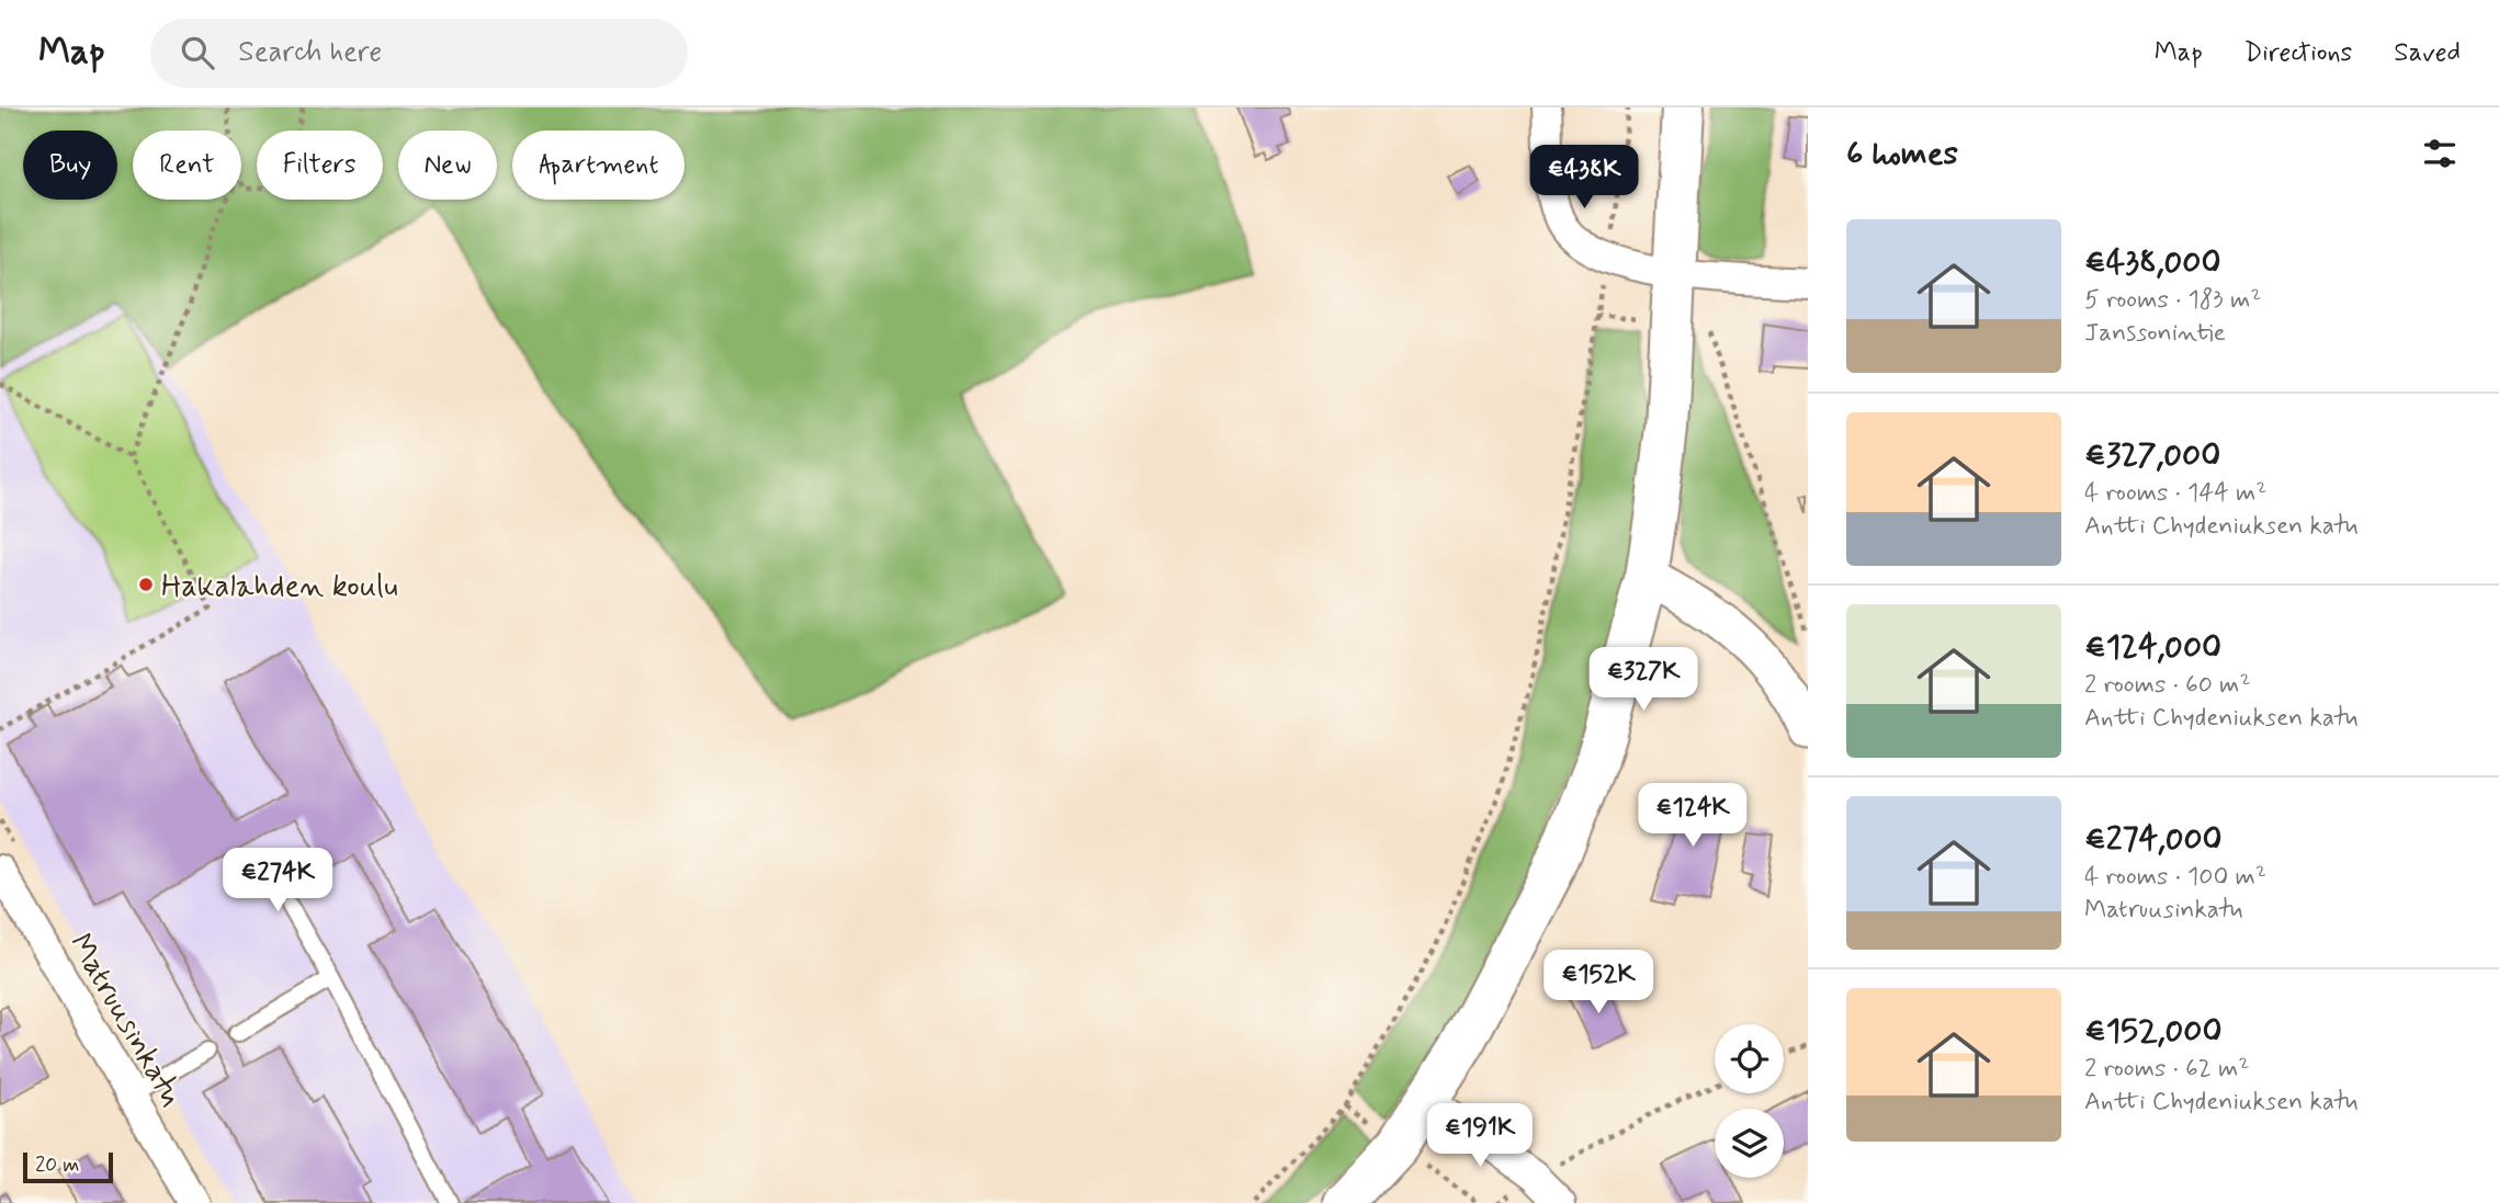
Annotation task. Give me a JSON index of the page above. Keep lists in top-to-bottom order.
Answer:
{
  "streets": {
    "street": ["Matruusinkatu"]
  },
  "places": ["Hakalahden koulu"],
  "scale_bar": "20 m",
  "page": {
    "header": "Map",
    "search": "Search here",
    "nav": ["Map", "Directions", "Saved"],
    "heading": "6 homes",
    "chip": [
      "Buy",
      "Rent",
      "Filters",
      "New",
      "Apartment"
    ],
    "price": [
      "€438K",
      "€327K",
      "€124K",
      "€274K",
      "€152K",
      "€191K"
    ],
    "list": [
      {
        "name": "€438,000",
        "note": "5 rooms · 183 m² · Janssonintie"
      },
      {
        "name": "€327,000",
        "note": "4 rooms · 144 m² · Antti Chydeniuksen katu"
      },
      {
        "name": "€124,000",
        "note": "2 rooms · 60 m² · Antti Chydeniuksen katu"
      },
      {
        "name": "€274,000",
        "note": "4 rooms · 100 m² · Matruusinkatu"
      },
      {
        "name": "€152,000",
        "note": "2 rooms · 62 m² · Antti Chydeniuksen katu"
      }
    ],
    "scale": "20 m"
  }
}
